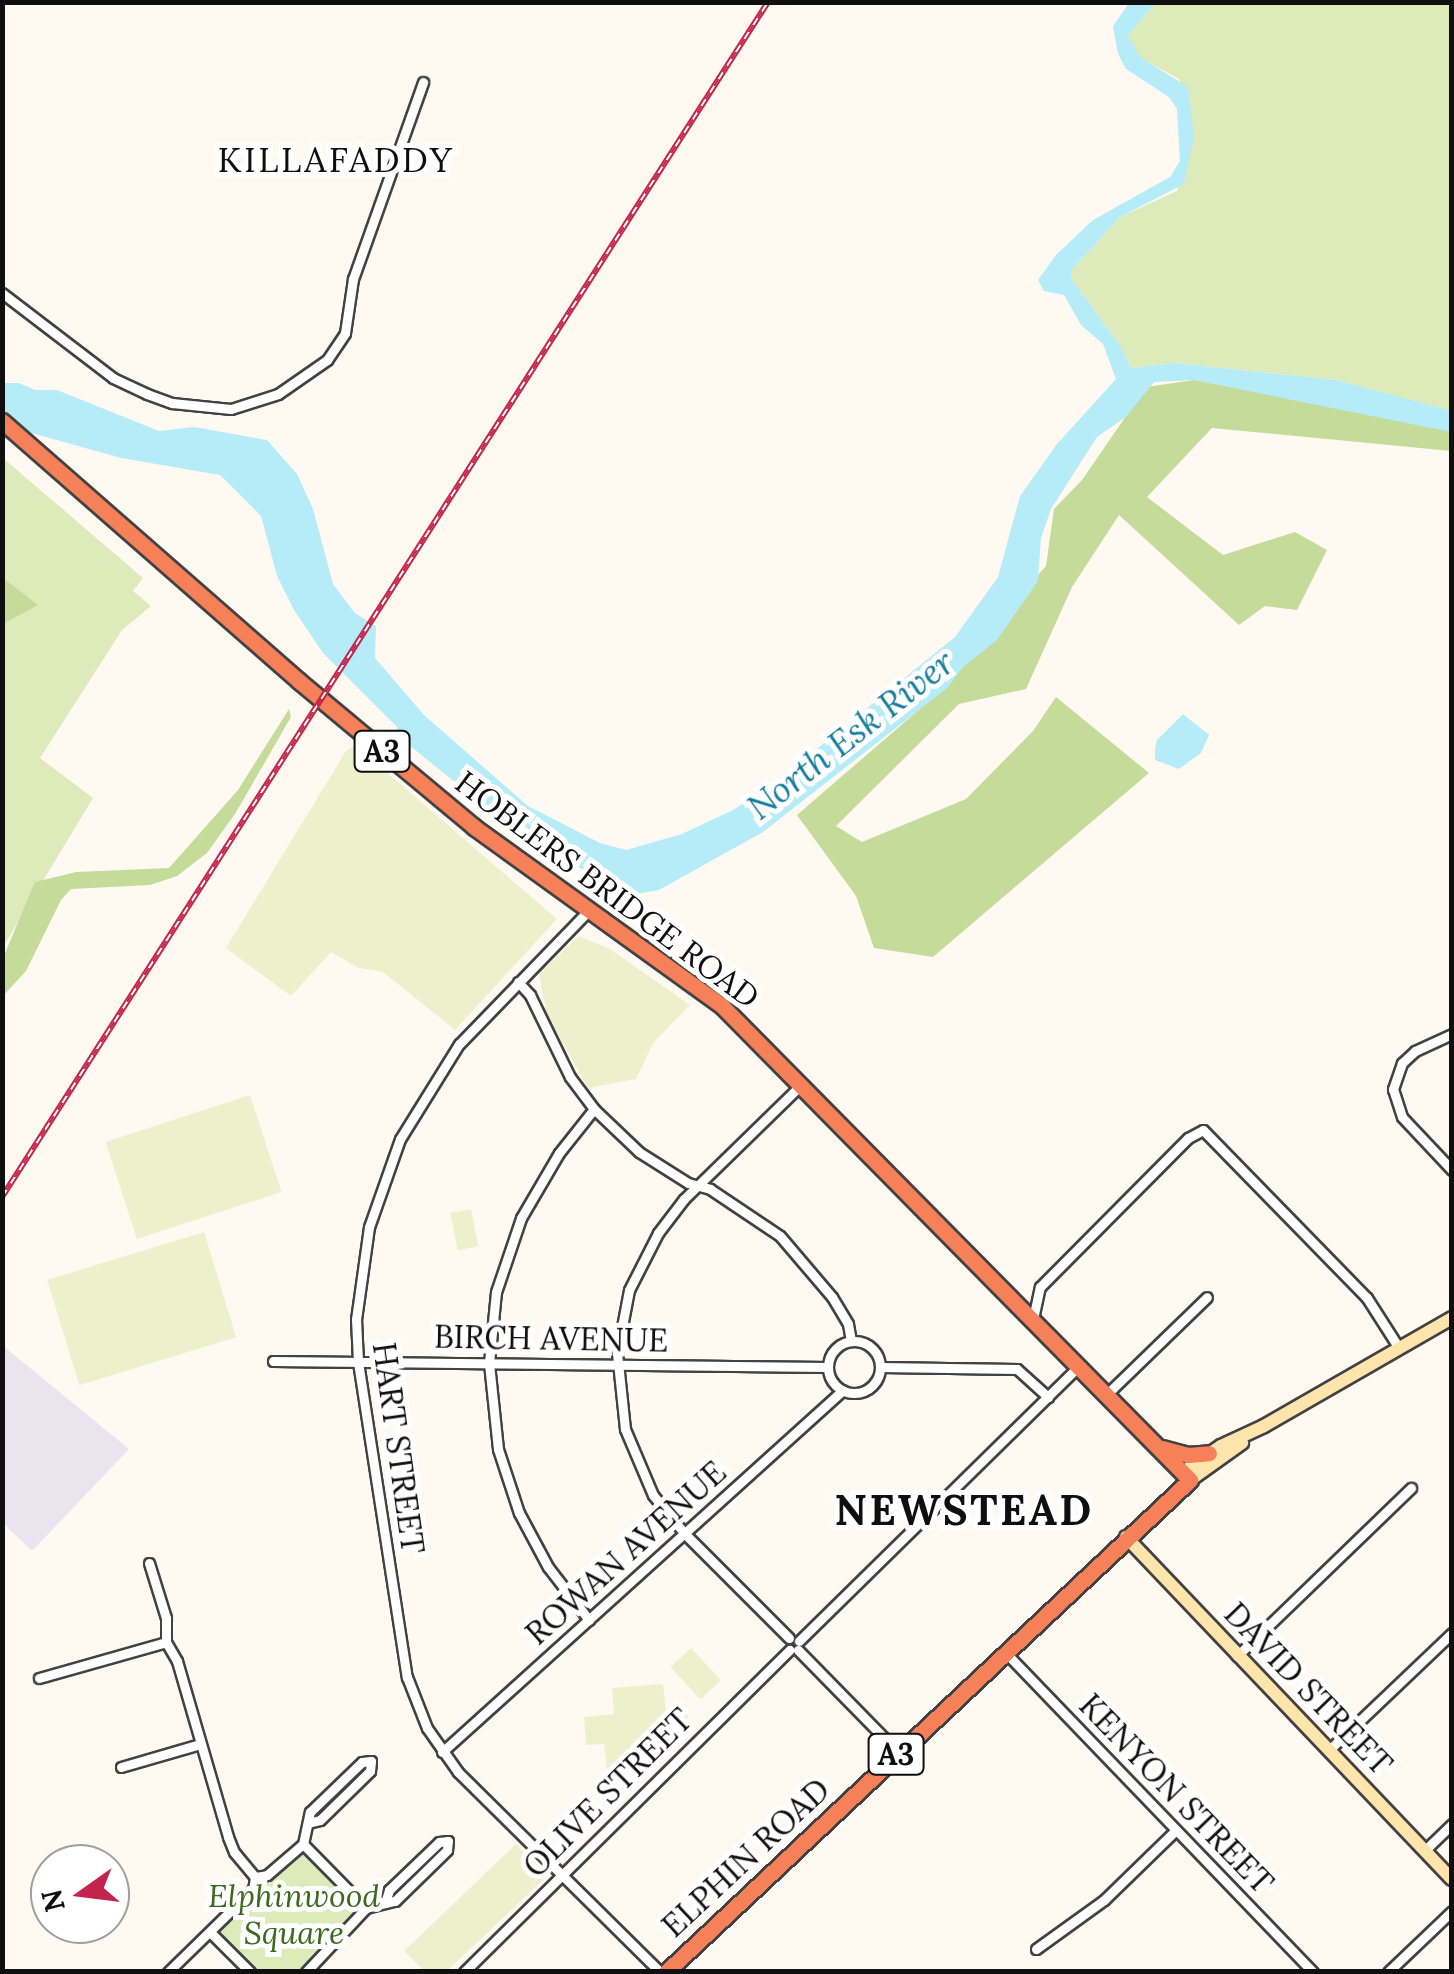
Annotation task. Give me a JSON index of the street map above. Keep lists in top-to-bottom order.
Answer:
{
  "streets": {
    "highway": ["A3", "HOBLERS BRIDGE ROAD", "ELPHIN ROAD"],
    "street": [
      "BIRCH AVENUE",
      "HART STREET",
      "ROWAN AVENUE",
      "DAVID STREET",
      "OLIVE STREET",
      "KENYON STREET"
    ]
  },
  "crossings": [
    ["HOBLERS BRIDGE ROAD", "HART STREET"],
    ["HOBLERS BRIDGE ROAD", "OLIVE STREET"],
    ["HOBLERS BRIDGE ROAD", "ELPHIN ROAD"],
    ["BIRCH AVENUE", "HART STREET"],
    ["BIRCH AVENUE", "ROWAN AVENUE"],
    ["HART STREET", "ROWAN AVENUE"],
    ["HART STREET", "OLIVE STREET"],
    ["HART STREET", "ELPHIN ROAD"],
    ["DAVID STREET", "ELPHIN ROAD"],
    ["KENYON STREET", "ELPHIN ROAD"]
  ],
  "districts": ["KILLAFADDY", "NEWSTEAD"],
  "water": ["North Esk River"],
  "parks": ["Elphinwood Square"],
  "north": "left"
}
